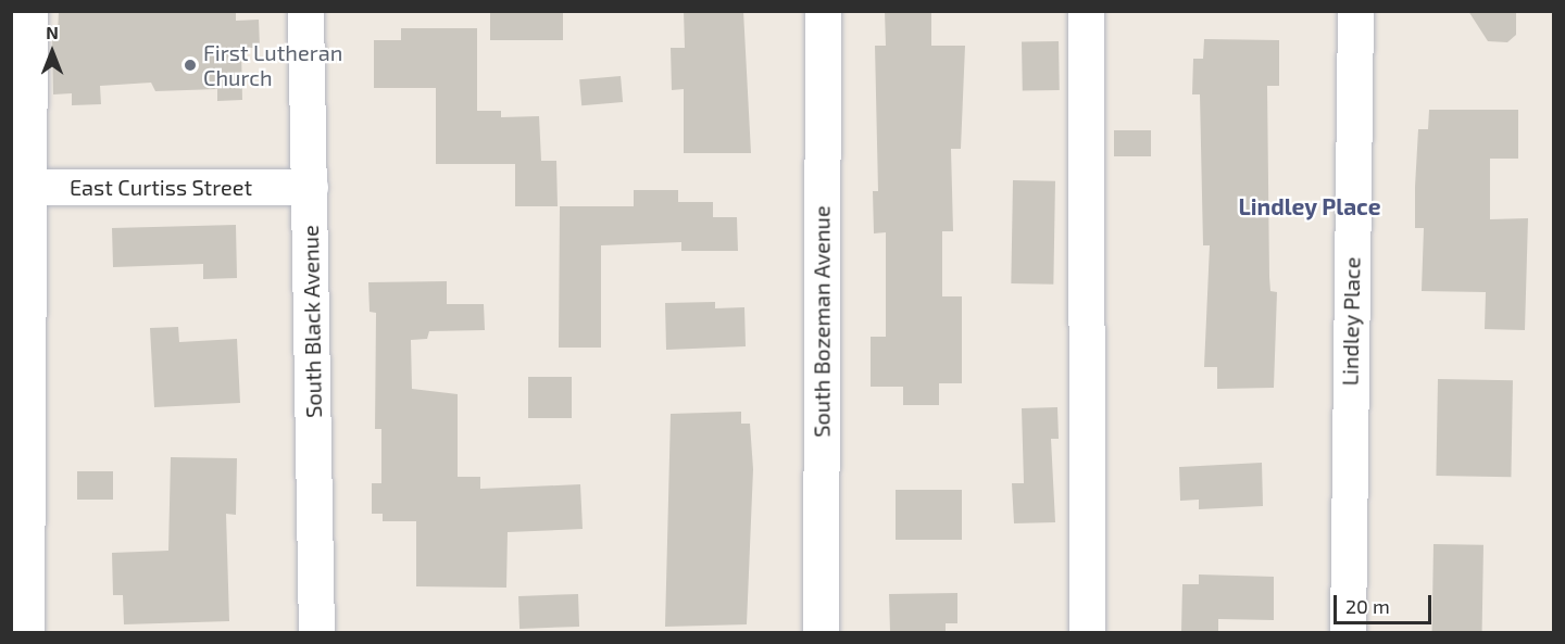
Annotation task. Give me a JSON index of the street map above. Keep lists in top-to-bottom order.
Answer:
{
  "streets": {
    "street": [
      "East Curtiss Street",
      "South Black Avenue",
      "South Bozeman Avenue",
      "Lindley Place"
    ]
  },
  "crossings": [
    ["East Curtiss Street", "South Black Avenue"]
  ],
  "districts": ["Lindley Place"],
  "places": ["First Lutheran Church"],
  "scale_bar": "20 m",
  "north": "top"
}
